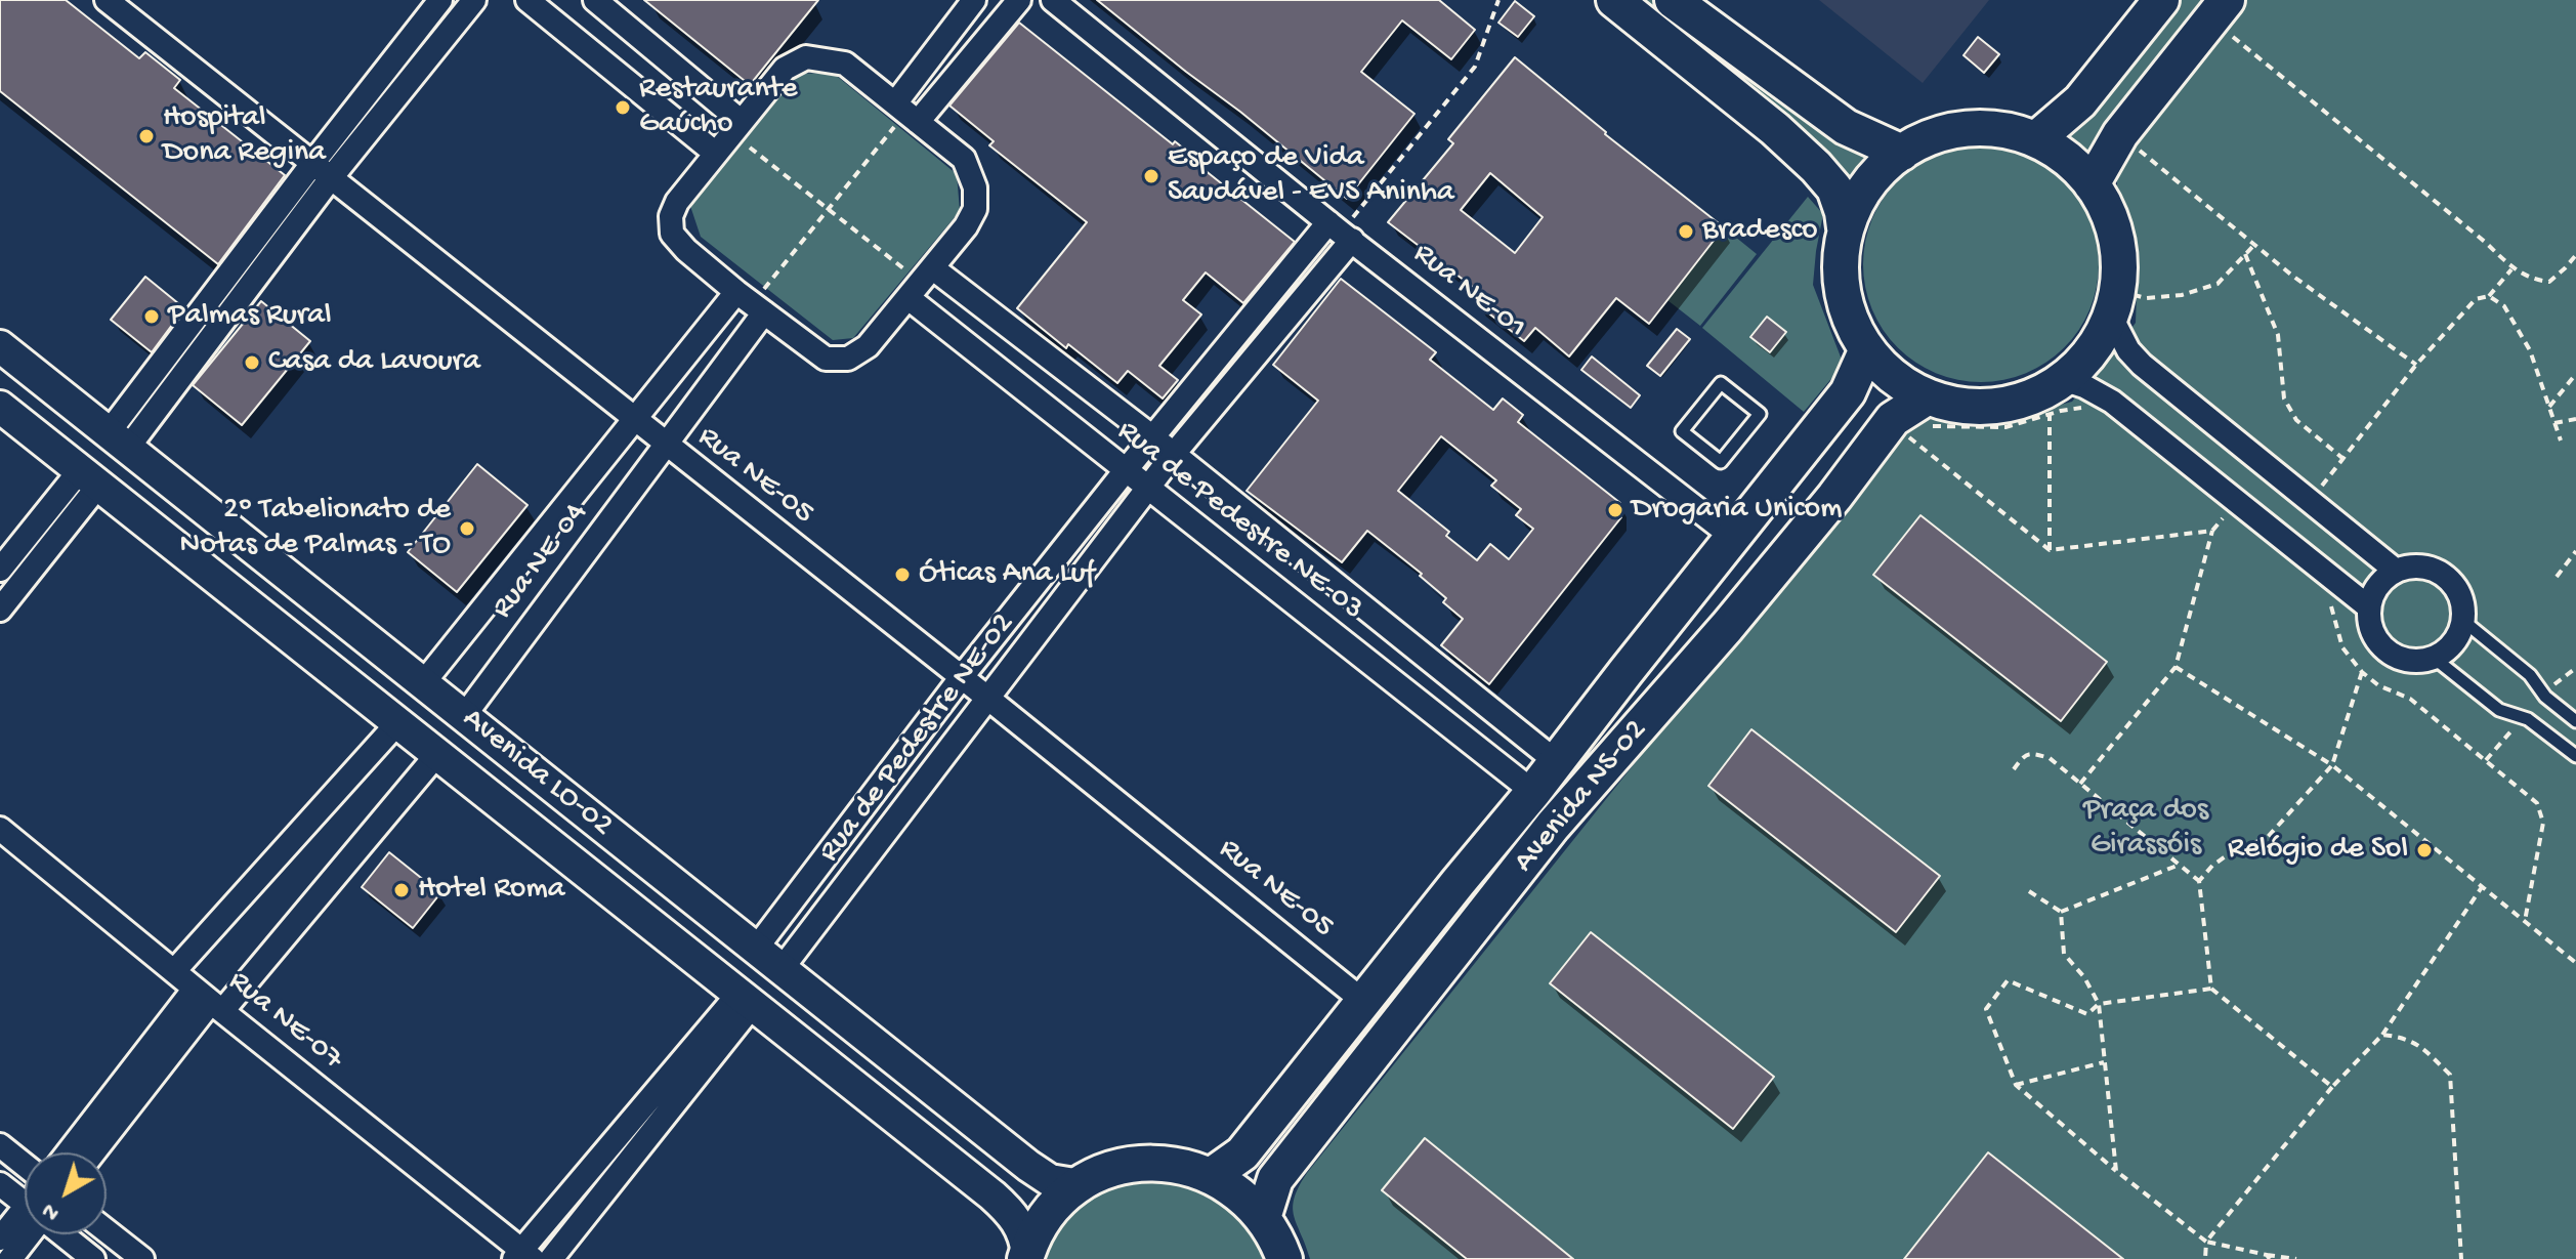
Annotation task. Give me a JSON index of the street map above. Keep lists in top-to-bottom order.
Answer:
{
  "streets": {
    "main road": ["Avenida NS-02"],
    "street": [
      "Rua NE-01",
      "Rua NE-05",
      "Rua de Pedestre NE-03",
      "Rua NE-04",
      "Rua de Pedestre NE-02",
      "Avenida LO-02",
      "Rua NE-07"
    ]
  },
  "crossings": [
    ["Rua NE-01", "Rua de Pedestre NE-02"],
    ["Rua NE-01", "Avenida NS-02"],
    ["Rua NE-05", "Rua NE-04"],
    ["Rua NE-05", "Rua de Pedestre NE-02"],
    ["Rua NE-05", "Avenida NS-02"],
    ["Rua de Pedestre NE-03", "Rua de Pedestre NE-02"],
    ["Rua de Pedestre NE-03", "Avenida NS-02"],
    ["Rua NE-04", "Avenida LO-02"],
    ["Rua de Pedestre NE-02", "Avenida LO-02"]
  ],
  "parks": ["Praça dos Girassóis"],
  "places": [
    "Restaurante Gaúcho",
    "Hospital Dona Regina",
    "Espaço de Vida Saudável - EVS Aninha",
    "Bradesco",
    "Palmas Rural",
    "Casa da Lavoura",
    "Drogaria Unicom",
    "2º Tabelionato de Notas de Palmas - TO",
    "Óticas Ana Luf",
    "Relógio de Sol",
    "Hotel Roma"
  ],
  "north": "bottom left"
}
